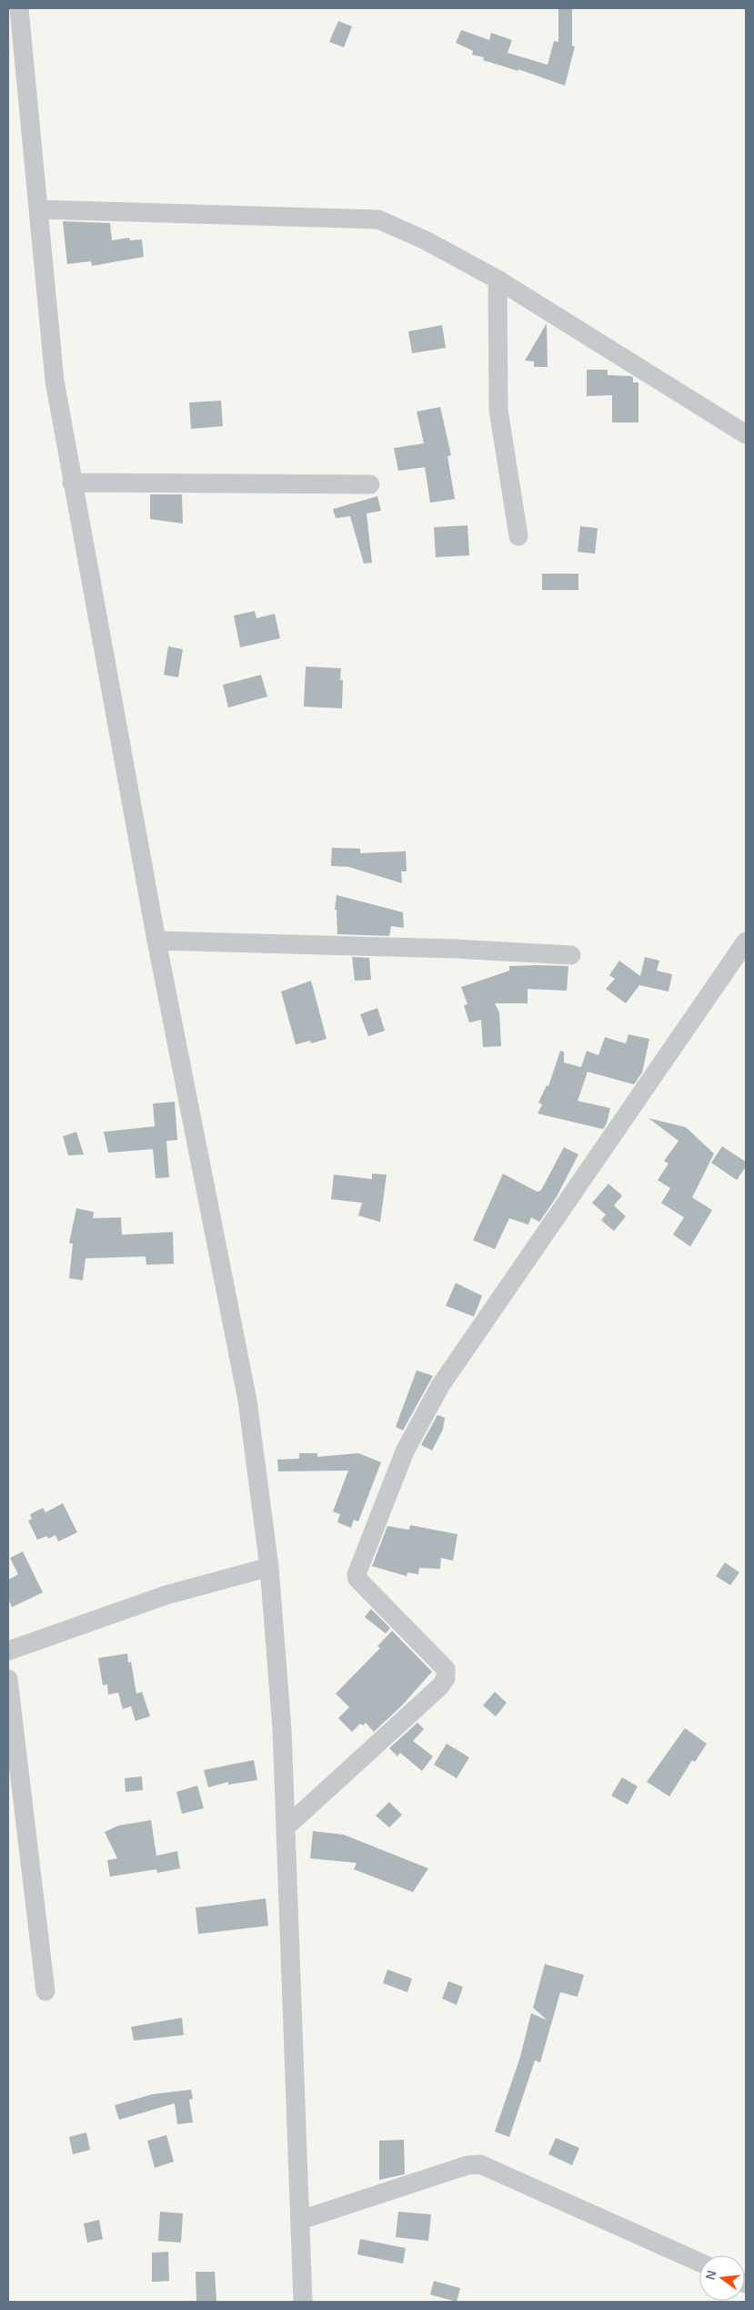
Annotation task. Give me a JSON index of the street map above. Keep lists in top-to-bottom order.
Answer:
{
  "north": "left"
}
